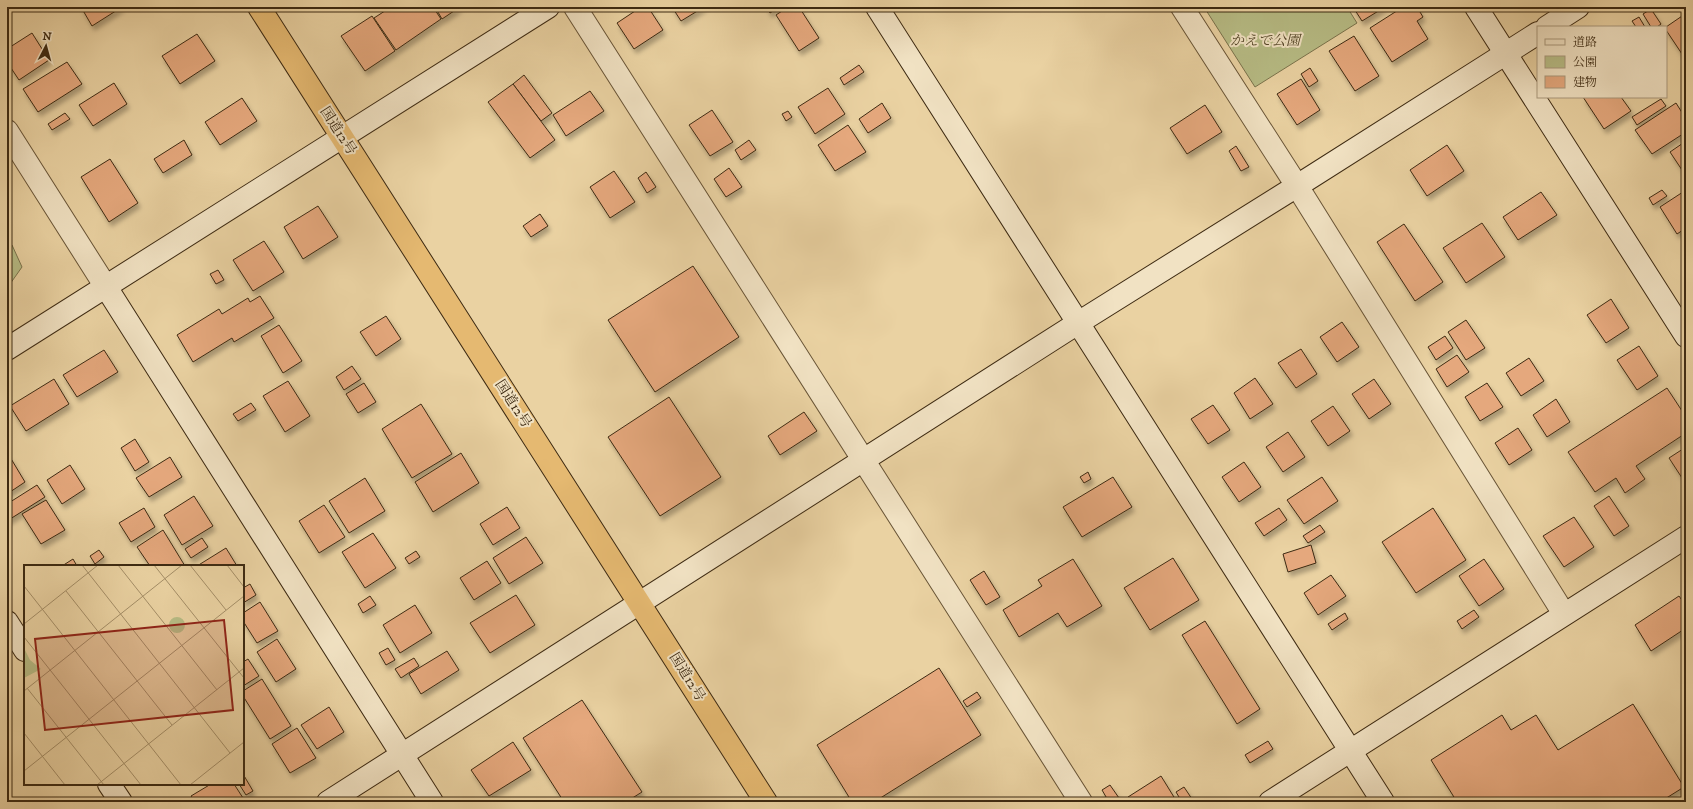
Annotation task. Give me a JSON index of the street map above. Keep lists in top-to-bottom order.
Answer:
{
  "streets": {
    "highway": ["国道12号"]
  },
  "parks": ["かえで公園"],
  "legend": ["道路", "公園", "建物"],
  "north": "top"
}
